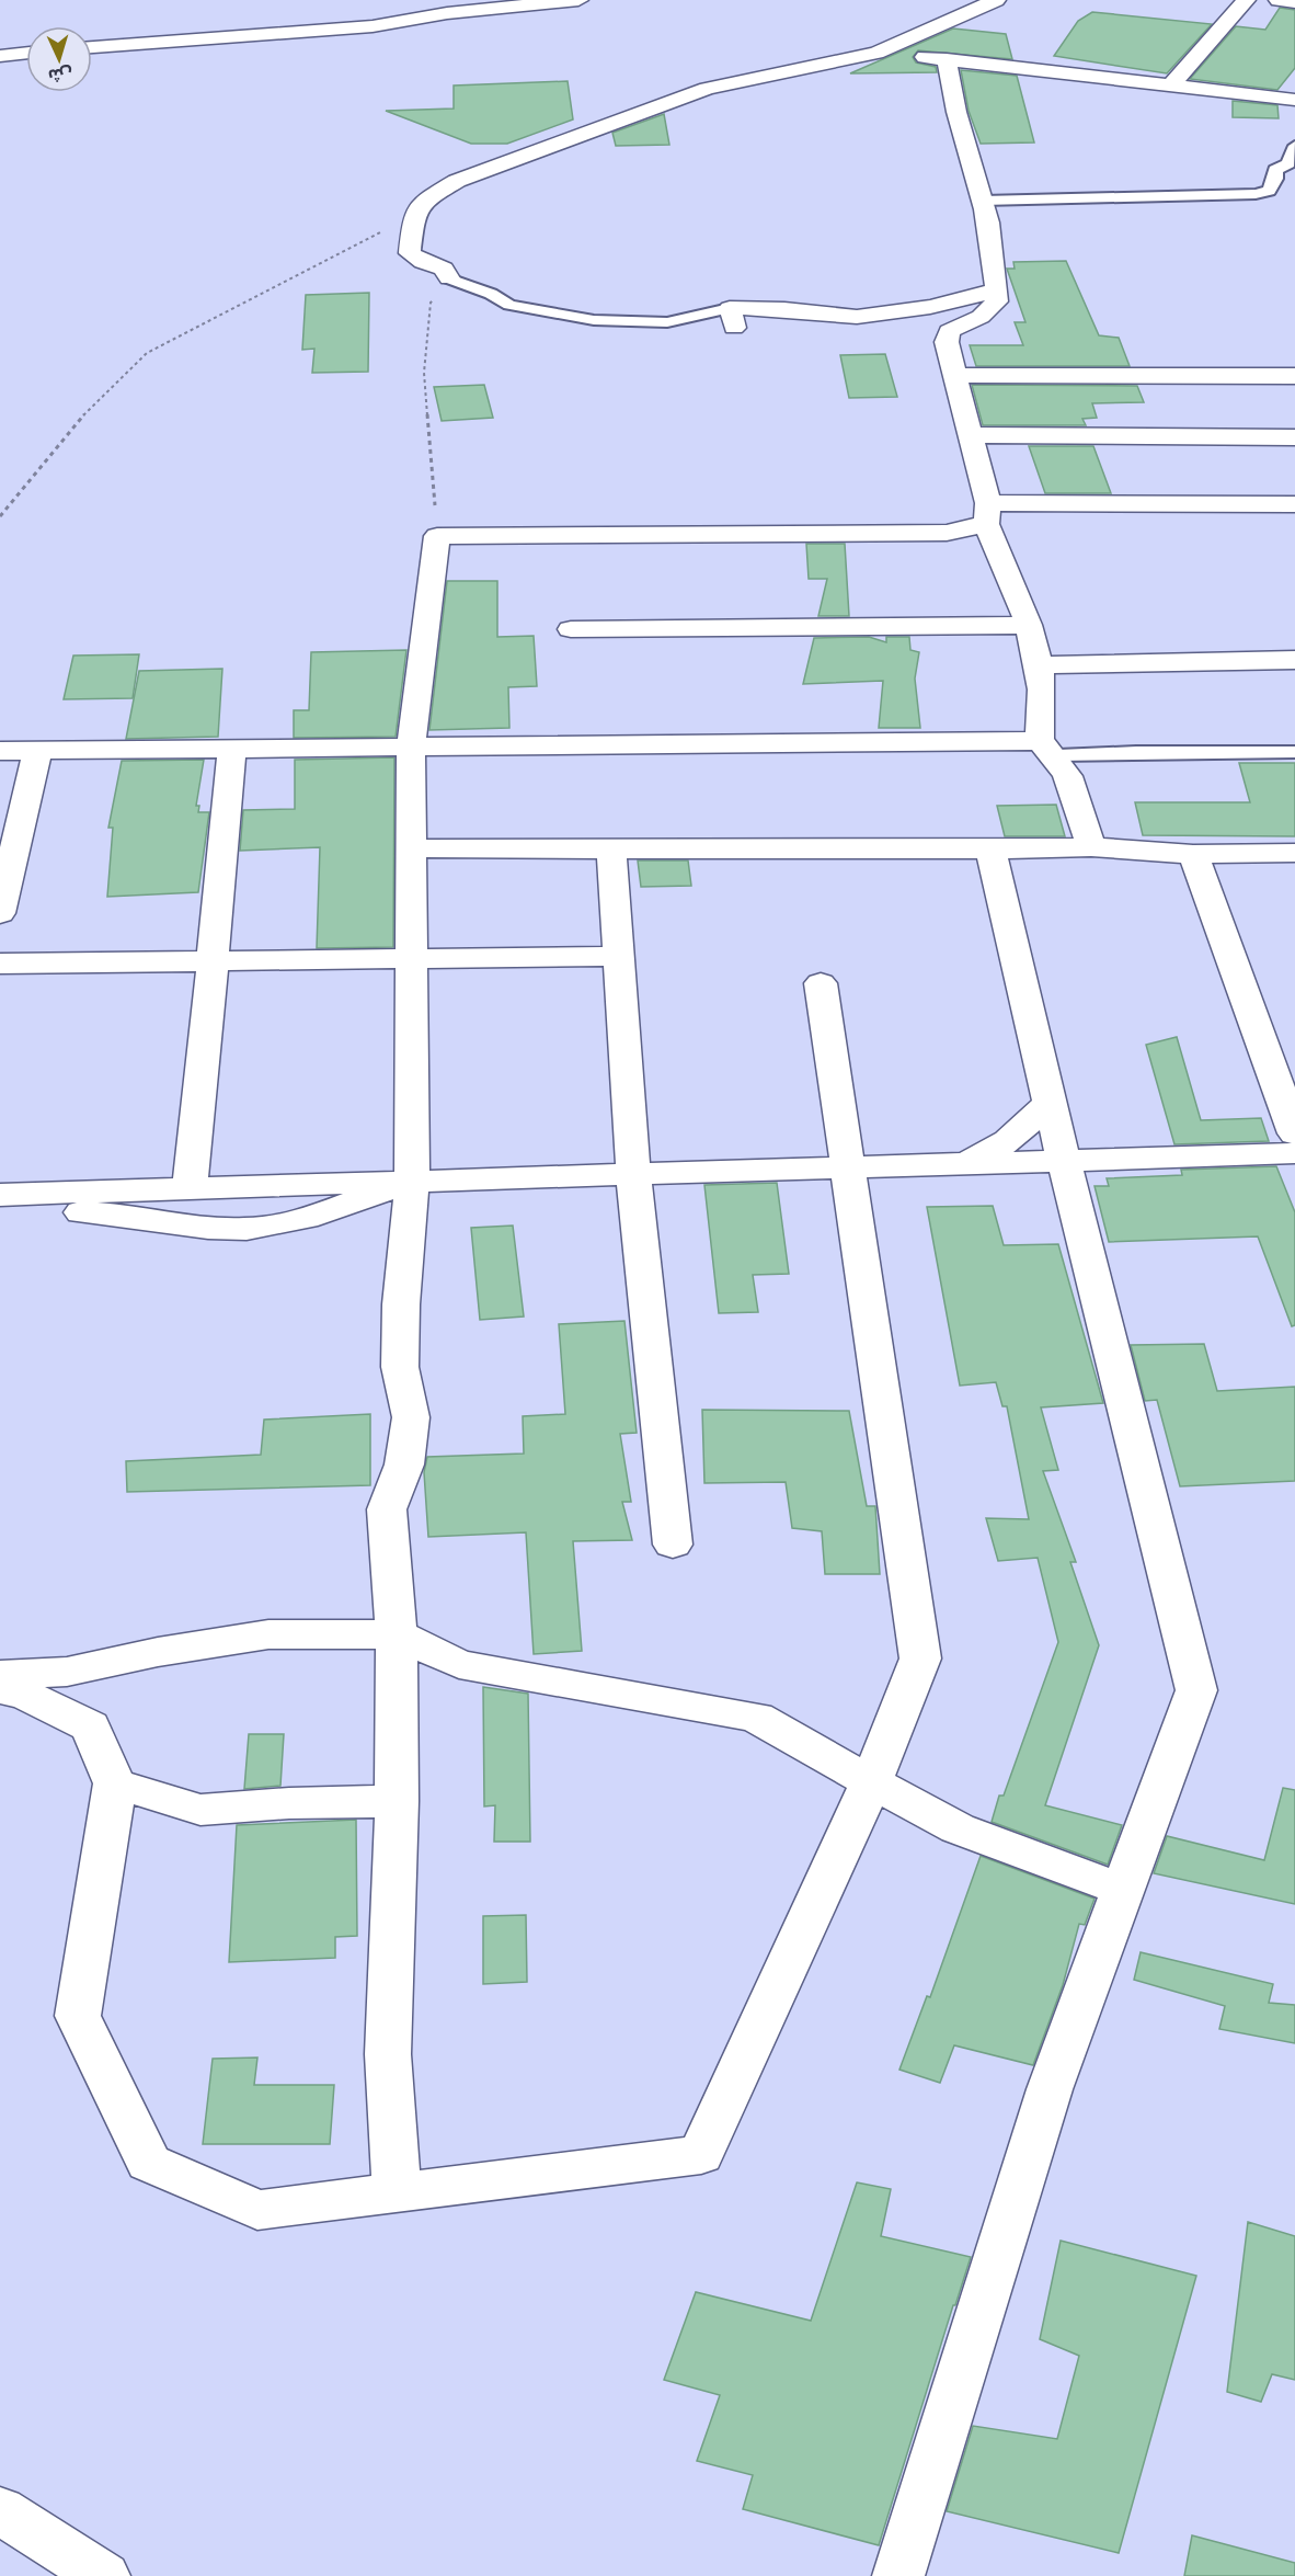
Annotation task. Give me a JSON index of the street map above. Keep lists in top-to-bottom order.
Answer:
{
  "north": "bottom"
}
